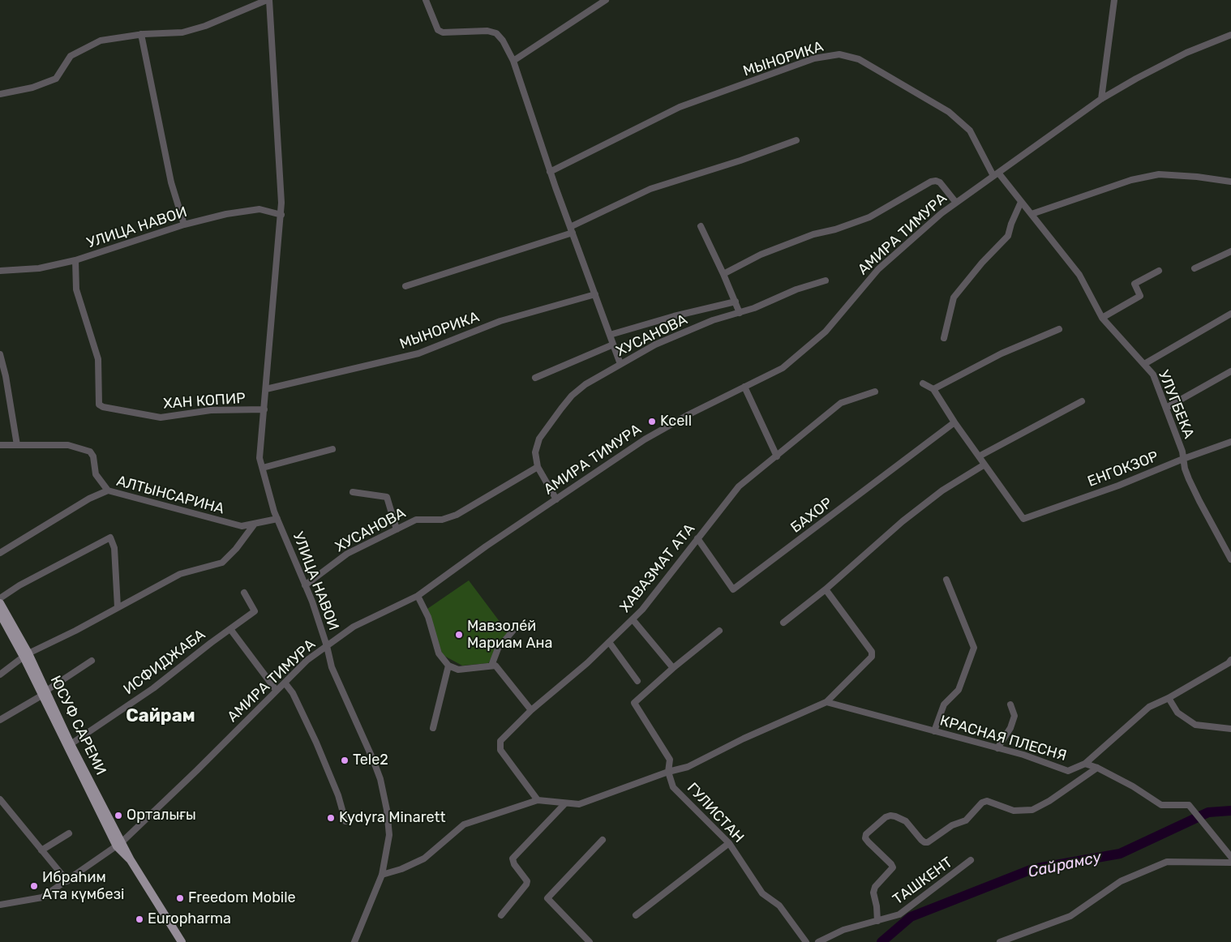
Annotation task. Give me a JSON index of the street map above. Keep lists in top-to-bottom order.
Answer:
{
  "streets": {
    "main road": ["ЮСУФ САРЕМИ"],
    "street": [
      "МЫНОРИКА",
      "УЛИЦА НАВОИ",
      "АМИРА ТИМУРА",
      "ХУСАНОВА",
      "ХАН КОПИР",
      "УЛУГБЕКА",
      "ЕНГОКЗОР",
      "АЛТЫНСАРИНА",
      "БАХОР",
      "ХАВАЗМАТ АТА",
      "ИСФИДЖАБА",
      "КРАСНАЯ ПЛЕСНЯ",
      "ГУЛИСТАН",
      "ТАШКЕНТ"
    ]
  },
  "crossings": [
    ["МЫНОРИКА", "УЛИЦА НАВОИ"],
    ["МЫНОРИКА", "АМИРА ТИМУРА"],
    ["МЫНОРИКА", "УЛУГБЕКА"],
    ["УЛИЦА НАВОИ", "АМИРА ТИМУРА"],
    ["УЛИЦА НАВОИ", "ХУСАНОВА"],
    ["УЛИЦА НАВОИ", "ХАН КОПИР"],
    ["УЛИЦА НАВОИ", "АЛТЫНСАРИНА"],
    ["АМИРА ТИМУРА", "ХУСАНОВА"],
    ["АМИРА ТИМУРА", "УЛУГБЕКА"],
    ["АМИРА ТИМУРА", "ЮСУФ САРЕМИ"],
    ["УЛУГБЕКА", "ЕНГОКЗОР"],
    ["БАХОР", "ХАВАЗМАТ АТА"],
    ["ИСФИДЖАБА", "ЮСУФ САРЕМИ"]
  ],
  "districts": ["Сайрам"],
  "water": ["Сайрамсу"],
  "places": [
    "Kcell",
    "Мавзоле́й Мариам Ана",
    "Tele2",
    "Орталығы",
    "Kydyra Minarett",
    "Ибраhим Ата күмбезі",
    "Freedom Mobile",
    "Europharma"
  ]
}
